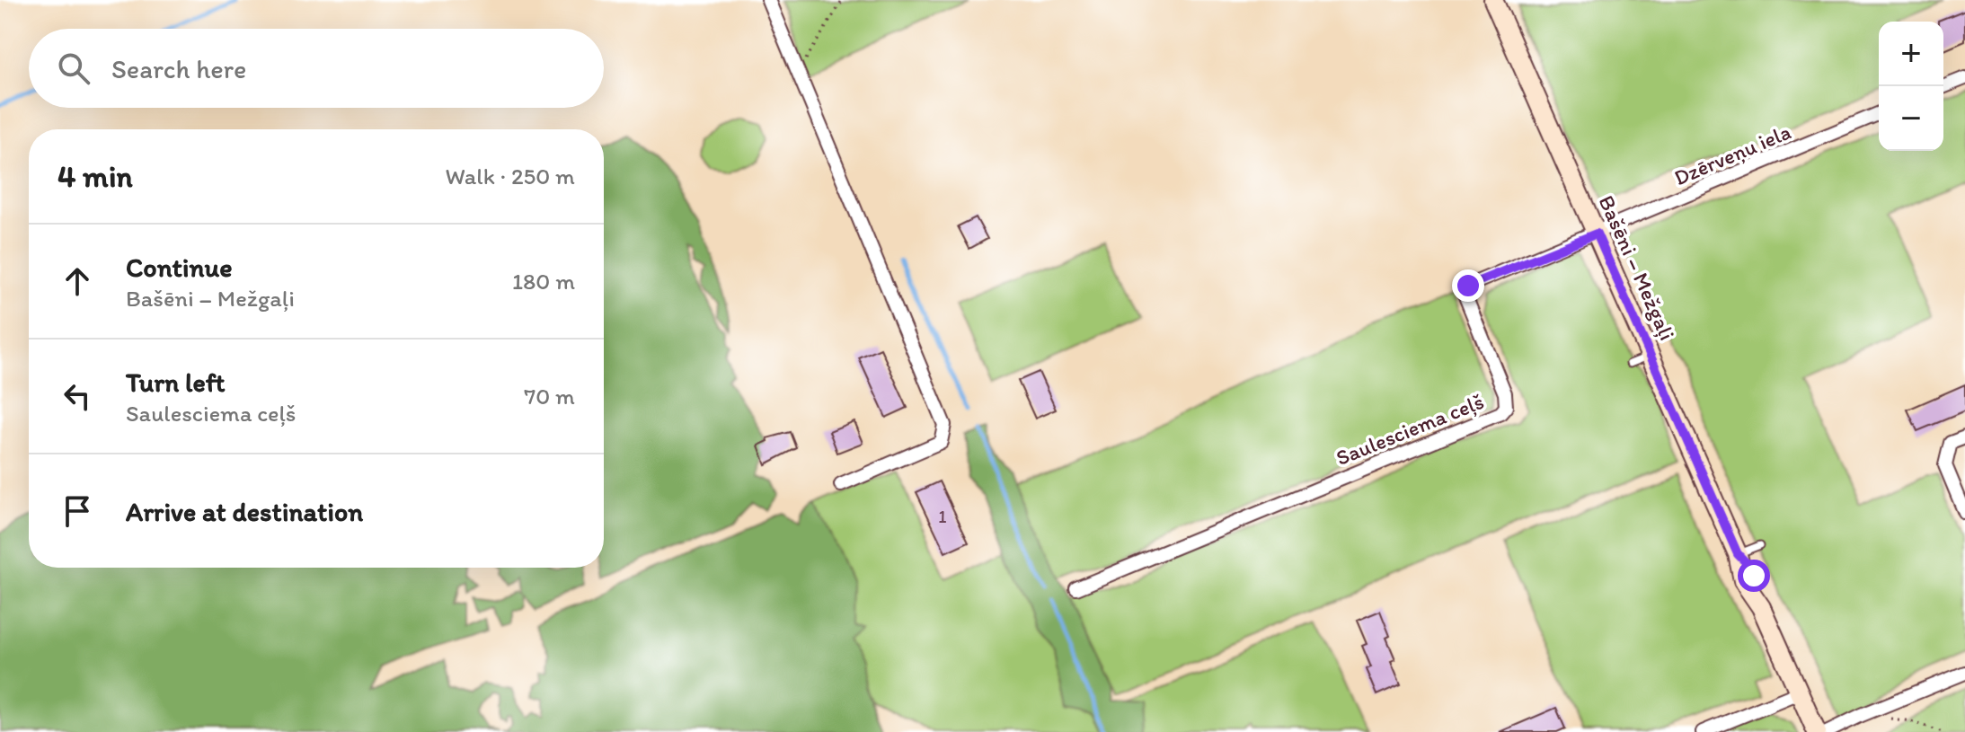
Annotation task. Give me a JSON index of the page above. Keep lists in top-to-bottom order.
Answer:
{
  "streets": {
    "street": ["Dzērveņu iela", "Bašēni – Mežgaļi", "Saulesciema ceļš"]
  },
  "crossings": [
    ["Dzērveņu iela", "Bašēni – Mežgaļi"],
    ["Dzērveņu iela", "Saulesciema ceļš"],
    ["Bašēni – Mežgaļi", "Saulesciema ceļš"]
  ],
  "house_numbers": ["1"],
  "page": {
    "map_buttons": ["+", "−"],
    "search": "Search here",
    "heading": ["4 min", "Walk · 250 m"],
    "list": [
      ["Continue", "Bašēni – Mežgaļi", "180 m"],
      ["Turn left", "Saulesciema ceļš", "70 m"],
      "Arrive at destination"
    ]
  }
}
